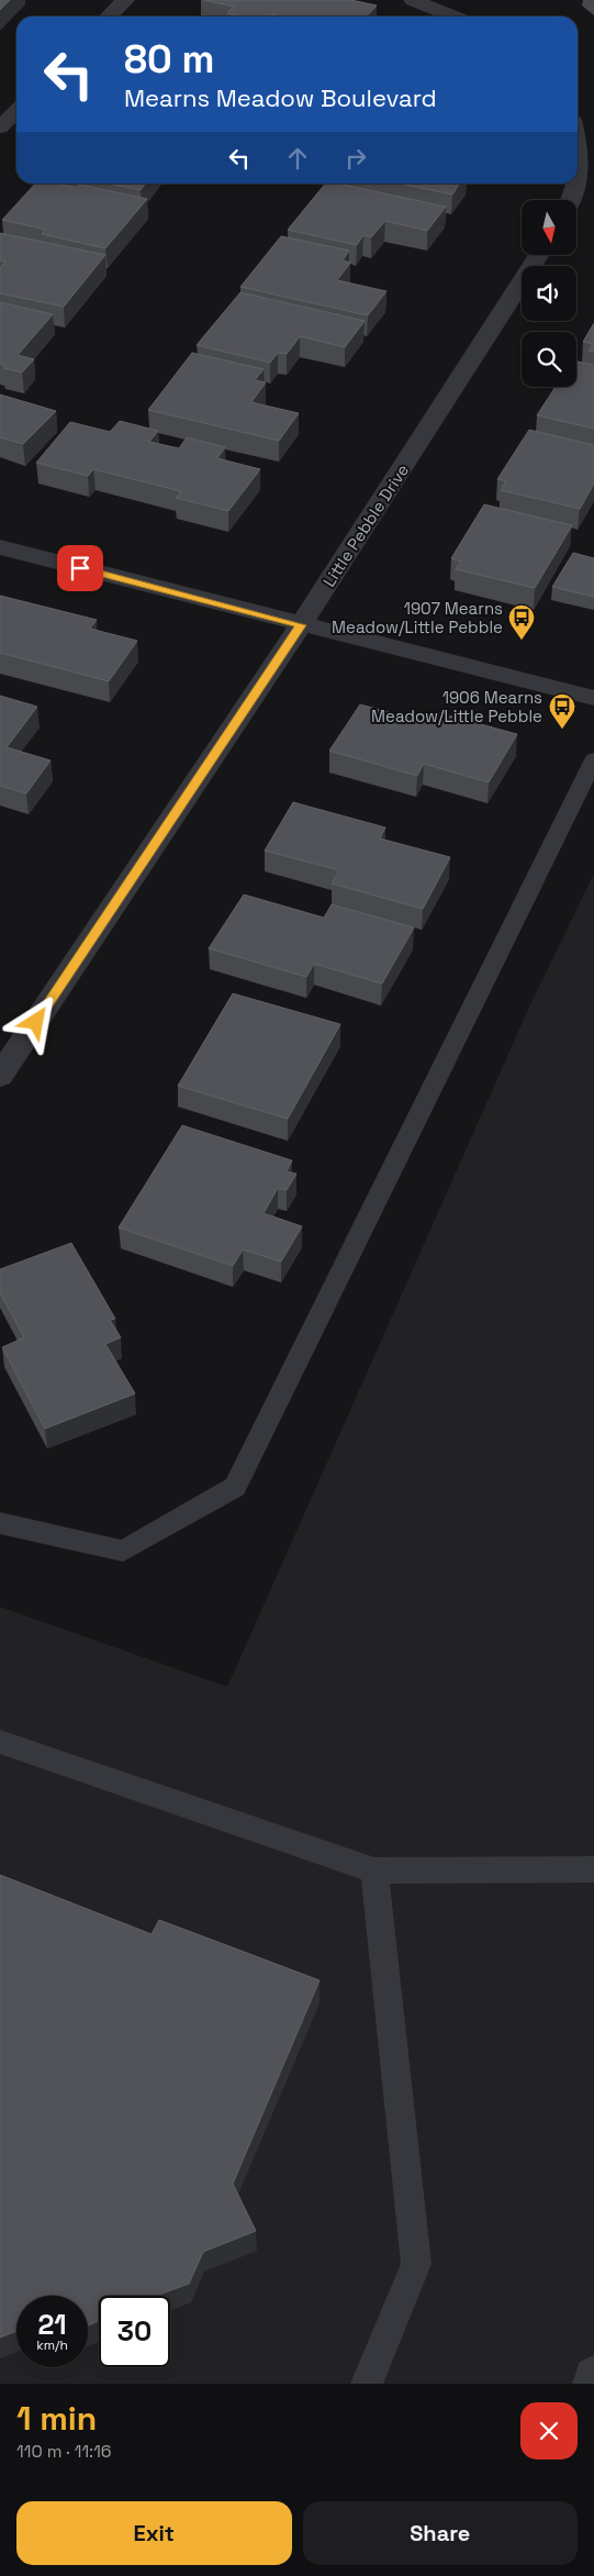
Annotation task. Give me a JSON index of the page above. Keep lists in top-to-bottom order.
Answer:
{
  "streets": {
    "street": ["Little Pebble Drive"]
  },
  "places": {
    "bus stop": ["1907 Mearns Meadow/Little Pebble", "1906 Mearns Meadow/Little Pebble"]
  },
  "north": "bottom",
  "page": {
    "turn": ["80 m", "Mearns Meadow Boulevard"],
    "speed": "21 km/h",
    "limit": "30",
    "heading": ["1 min", "110 m · 11:16"],
    "buttons": ["Exit", "Share"]
  }
}
